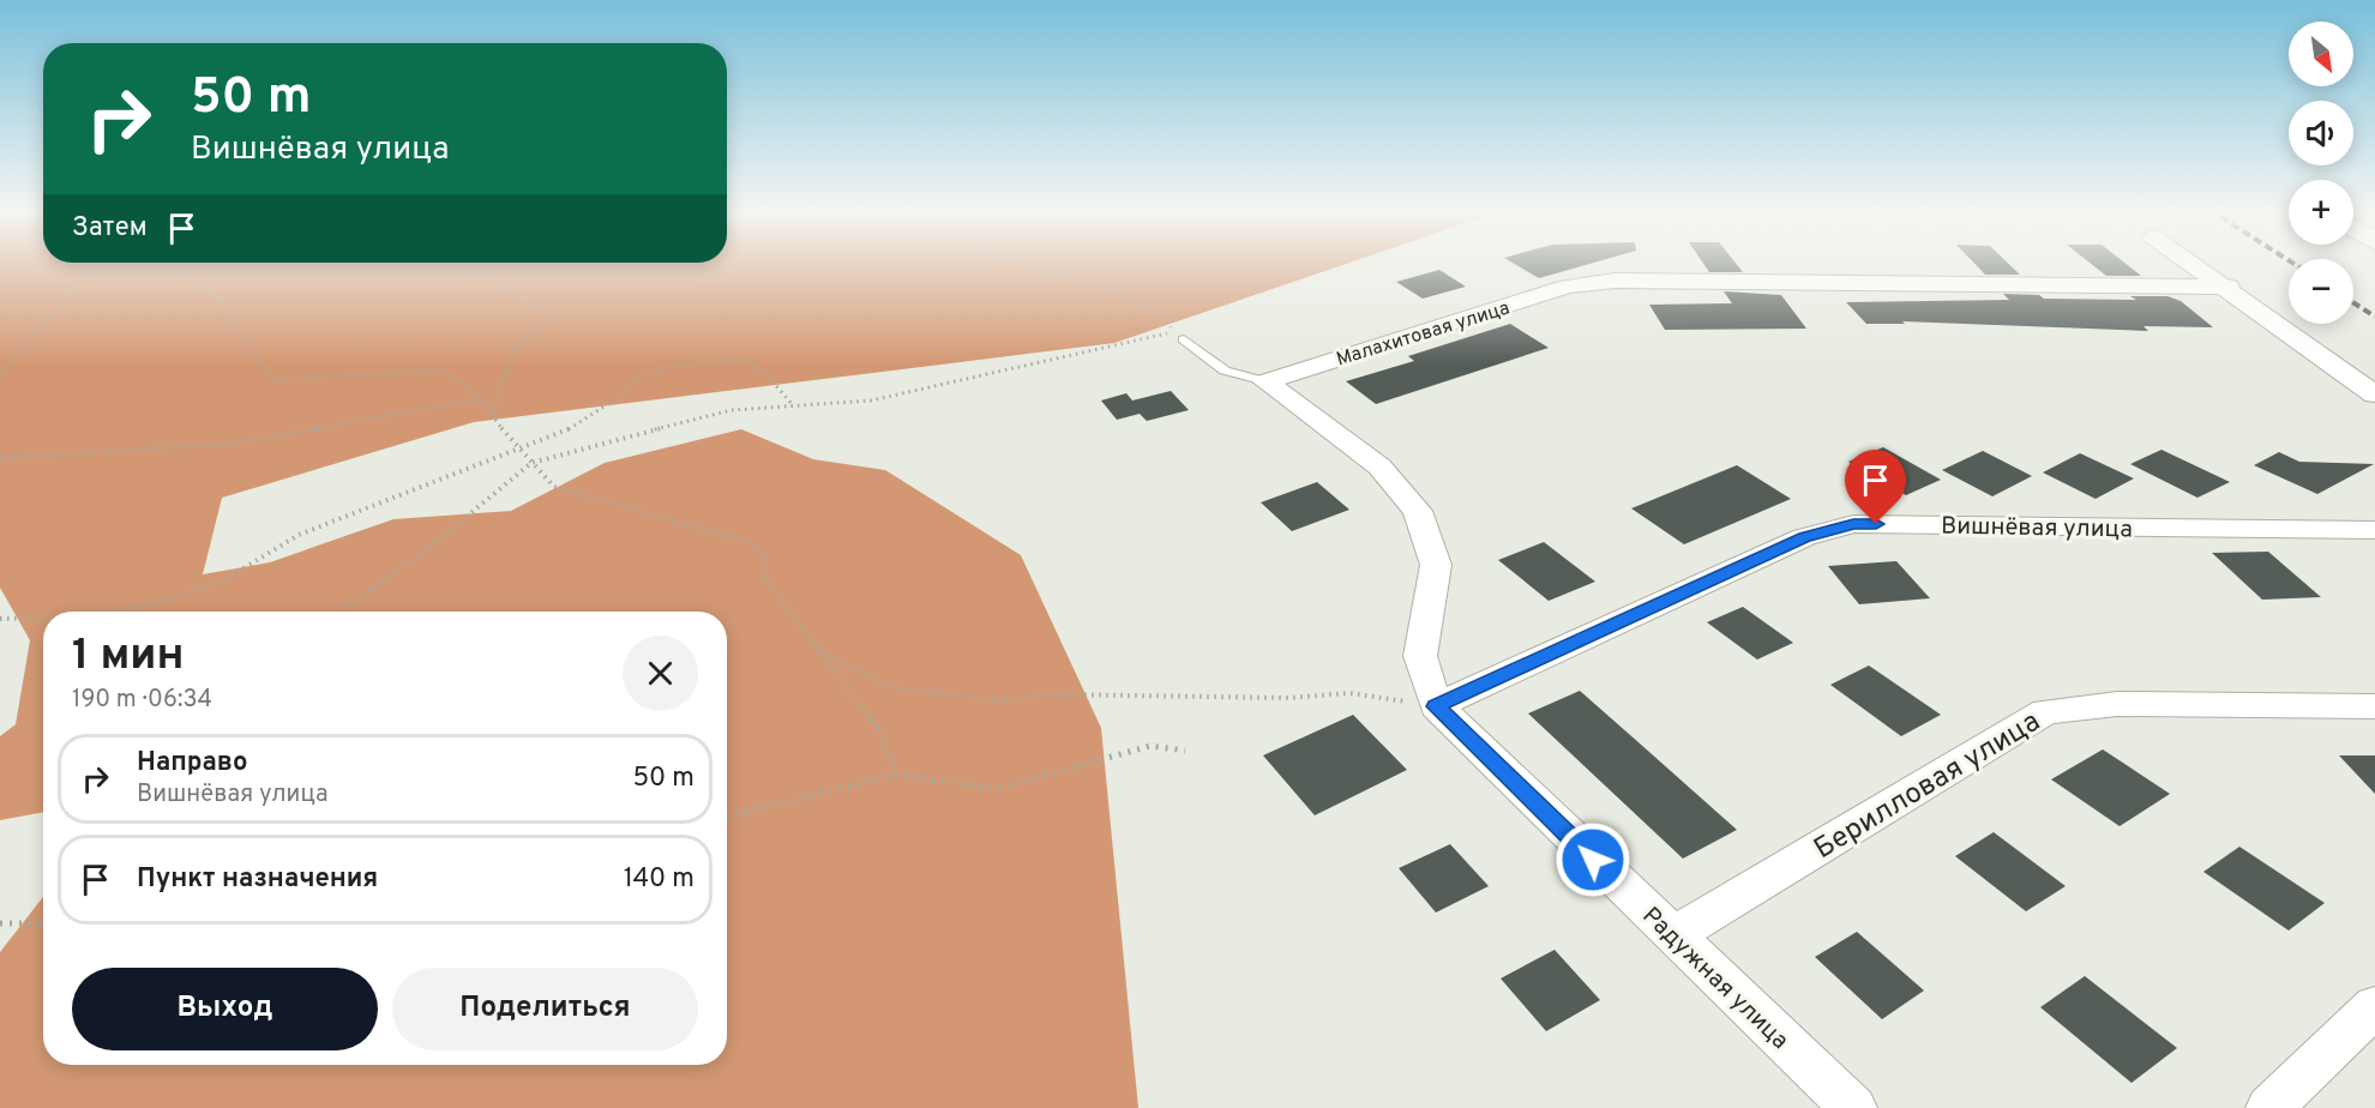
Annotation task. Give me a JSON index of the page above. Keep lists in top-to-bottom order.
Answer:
{
  "streets": {
    "street": [
      "Малахитовая улица",
      "Вишнёвая улица",
      "Берилловая улица",
      "Радужная улица"
    ]
  },
  "crossings": [
    ["Малахитовая улица", "Радужная улица"],
    ["Вишнёвая улица", "Радужная улица"],
    ["Берилловая улица", "Радужная улица"]
  ],
  "north": "bottom right",
  "page": {
    "map_buttons": ["+", "−"],
    "turn": ["50 m", "Вишнёвая улица"],
    "then": "Затем",
    "heading": ["1 мин", "190 m · 06:34"],
    "list": [
      {
        "name": "Направо",
        "note": "Вишнёвая улица",
        "value": "50 m"
      },
      {
        "name": "Пункт назначения",
        "value": "140 m"
      }
    ],
    "buttons": ["Выход", "Поделиться"]
  }
}
